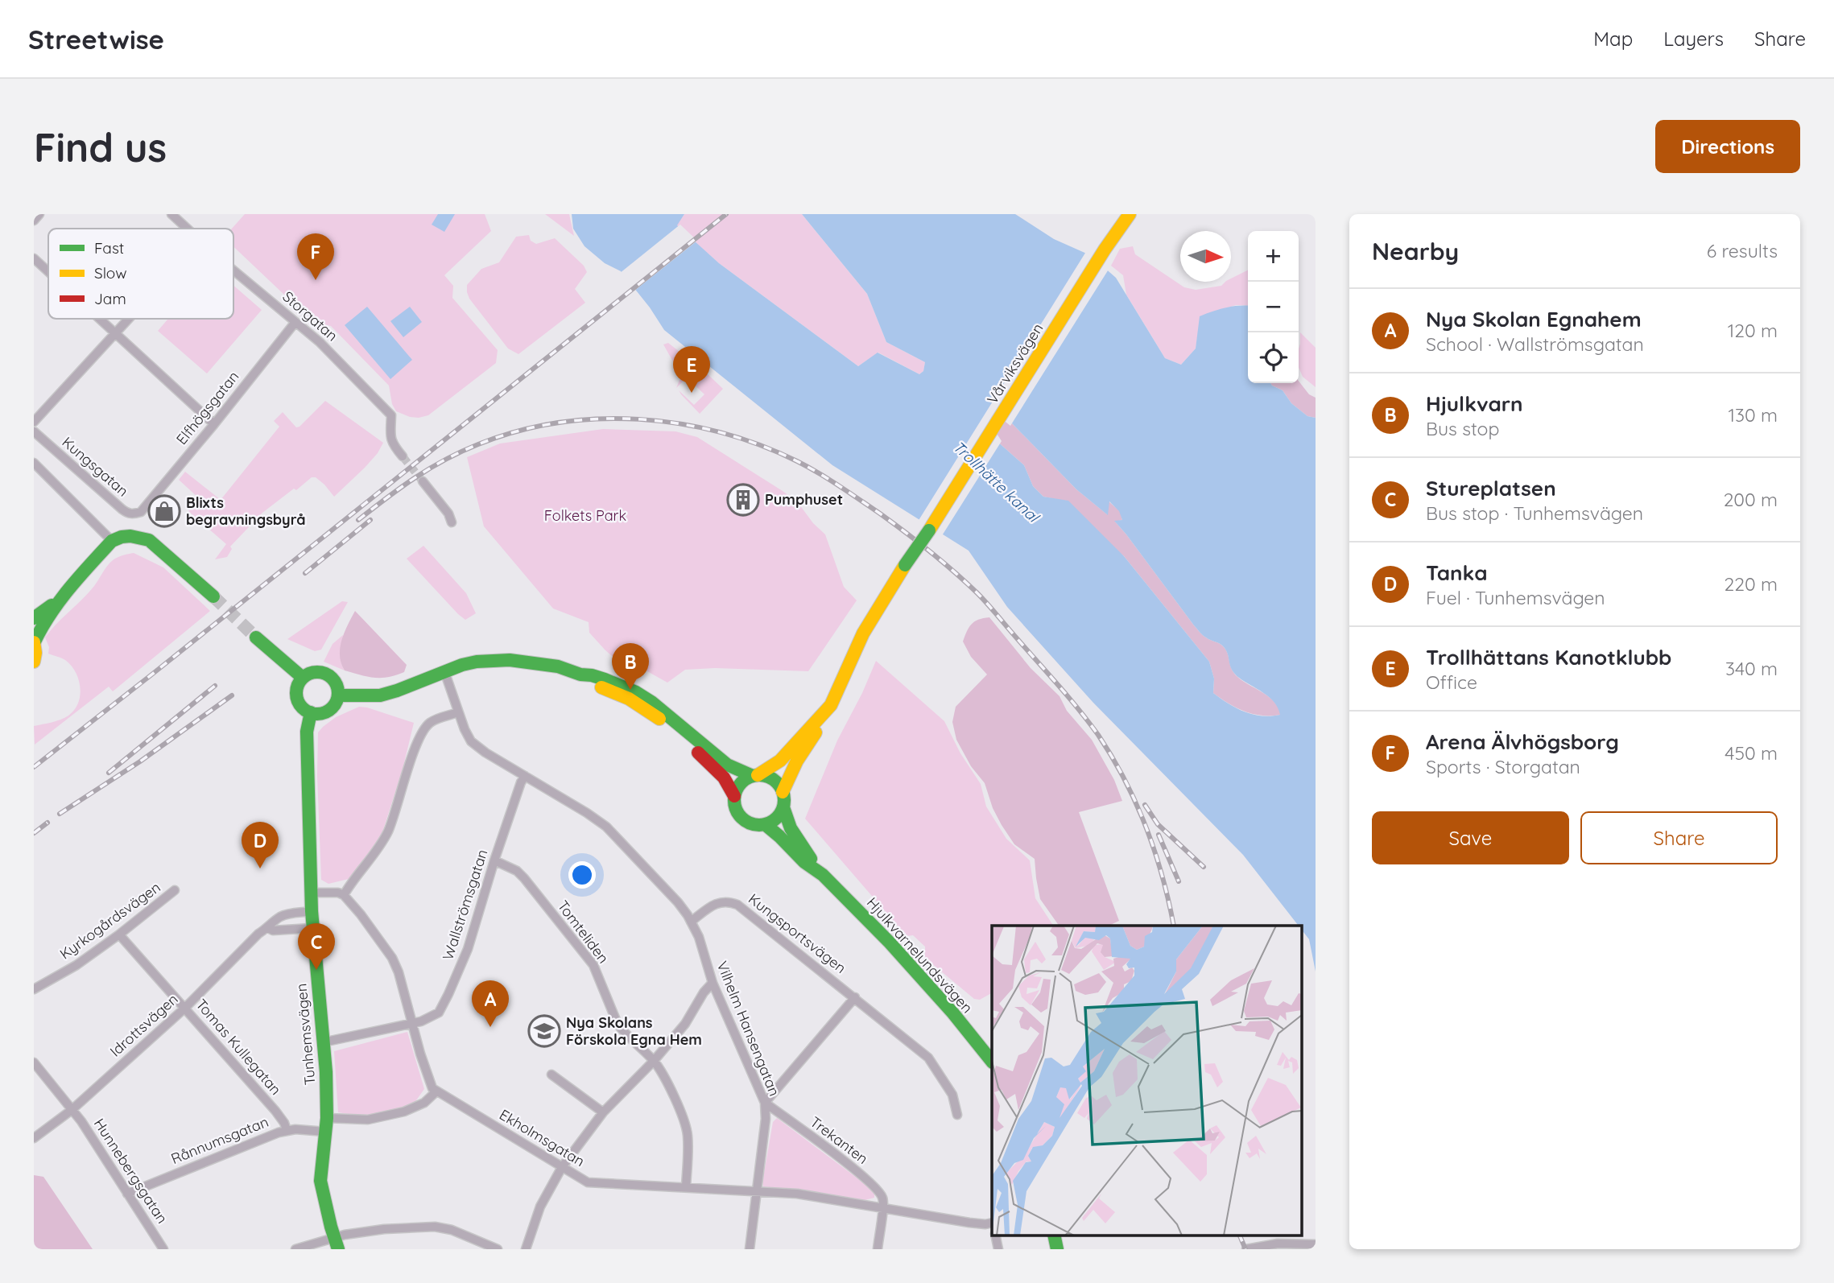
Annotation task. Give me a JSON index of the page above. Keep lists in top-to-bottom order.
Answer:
{
  "streets": {
    "street": [
      "Storgatan",
      "Vårviksvägen",
      "Elfhögsgatan",
      "Kungsgatan",
      "Wallströmsgatan",
      "Kyrkogårdsvägen",
      "Tomteliden",
      "Kungsportsvägen",
      "Hjulkvarnelundsvägen",
      "Idrottsvägen",
      "Vilhelm Hansengatan",
      "Tunhemsvägen",
      "Tomas Kullegatan",
      "Ekholmsgatan",
      "Rånnumsgatan",
      "Trekanten",
      "Hunnebergsgatan"
    ]
  },
  "crossings": [
    ["Storgatan", "Elfhögsgatan"],
    ["Elfhögsgatan", "Kungsgatan"],
    ["Wallströmsgatan", "Tomteliden"],
    ["Wallströmsgatan", "Tunhemsvägen"],
    ["Kyrkogårdsvägen", "Tomas Kullegatan"],
    ["Tomteliden", "Ekholmsgatan"],
    ["Kungsportsvägen", "Vilhelm Hansengatan"],
    ["Idrottsvägen", "Tunhemsvägen"],
    ["Idrottsvägen", "Tomas Kullegatan"],
    ["Idrottsvägen", "Hunnebergsgatan"],
    ["Vilhelm Hansengatan", "Ekholmsgatan"],
    ["Vilhelm Hansengatan", "Trekanten"],
    ["Tunhemsvägen", "Rånnumsgatan"],
    ["Tomas Kullegatan", "Rånnumsgatan"],
    ["Ekholmsgatan", "Trekanten"],
    ["Rånnumsgatan", "Hunnebergsgatan"]
  ],
  "water": ["Trollhätte kanal"],
  "parks": ["Folkets Park"],
  "places": {
    "building": ["Pumphuset"],
    "shop": ["Blixts begravningsbyrå"],
    "school or university": ["Nya Skolans Förskola Egna Hem"]
  },
  "legend": ["Fast", "Slow", "Jam"],
  "north": "right",
  "page": {
    "header": "Streetwise",
    "nav": ["Map", "Layers", "Share"],
    "buttons": [
      "Directions",
      ["Save", "Share"]
    ],
    "title": "Find us",
    "heading": ["Nearby", "6 results"],
    "map_buttons": ["+", "−"],
    "pins": [
      "F",
      "E",
      "B",
      "D",
      "C",
      "A"
    ],
    "list": [
      {
        "mark": "A",
        "name": "Nya Skolan Egnahem",
        "note": "School · Wallströmsgatan",
        "value": "120 m"
      },
      {
        "mark": "B",
        "name": "Hjulkvarn",
        "note": "Bus stop",
        "value": "130 m"
      },
      {
        "mark": "C",
        "name": "Stureplatsen",
        "note": "Bus stop · Tunhemsvägen",
        "value": "200 m"
      },
      {
        "mark": "D",
        "name": "Tanka",
        "note": "Fuel · Tunhemsvägen",
        "value": "220 m"
      },
      {
        "mark": "E",
        "name": "Trollhättans Kanotklubb",
        "note": "Office",
        "value": "340 m"
      },
      {
        "mark": "F",
        "name": "Arena Älvhögsborg",
        "note": "Sports · Storgatan",
        "value": "450 m"
      }
    ]
  }
}
